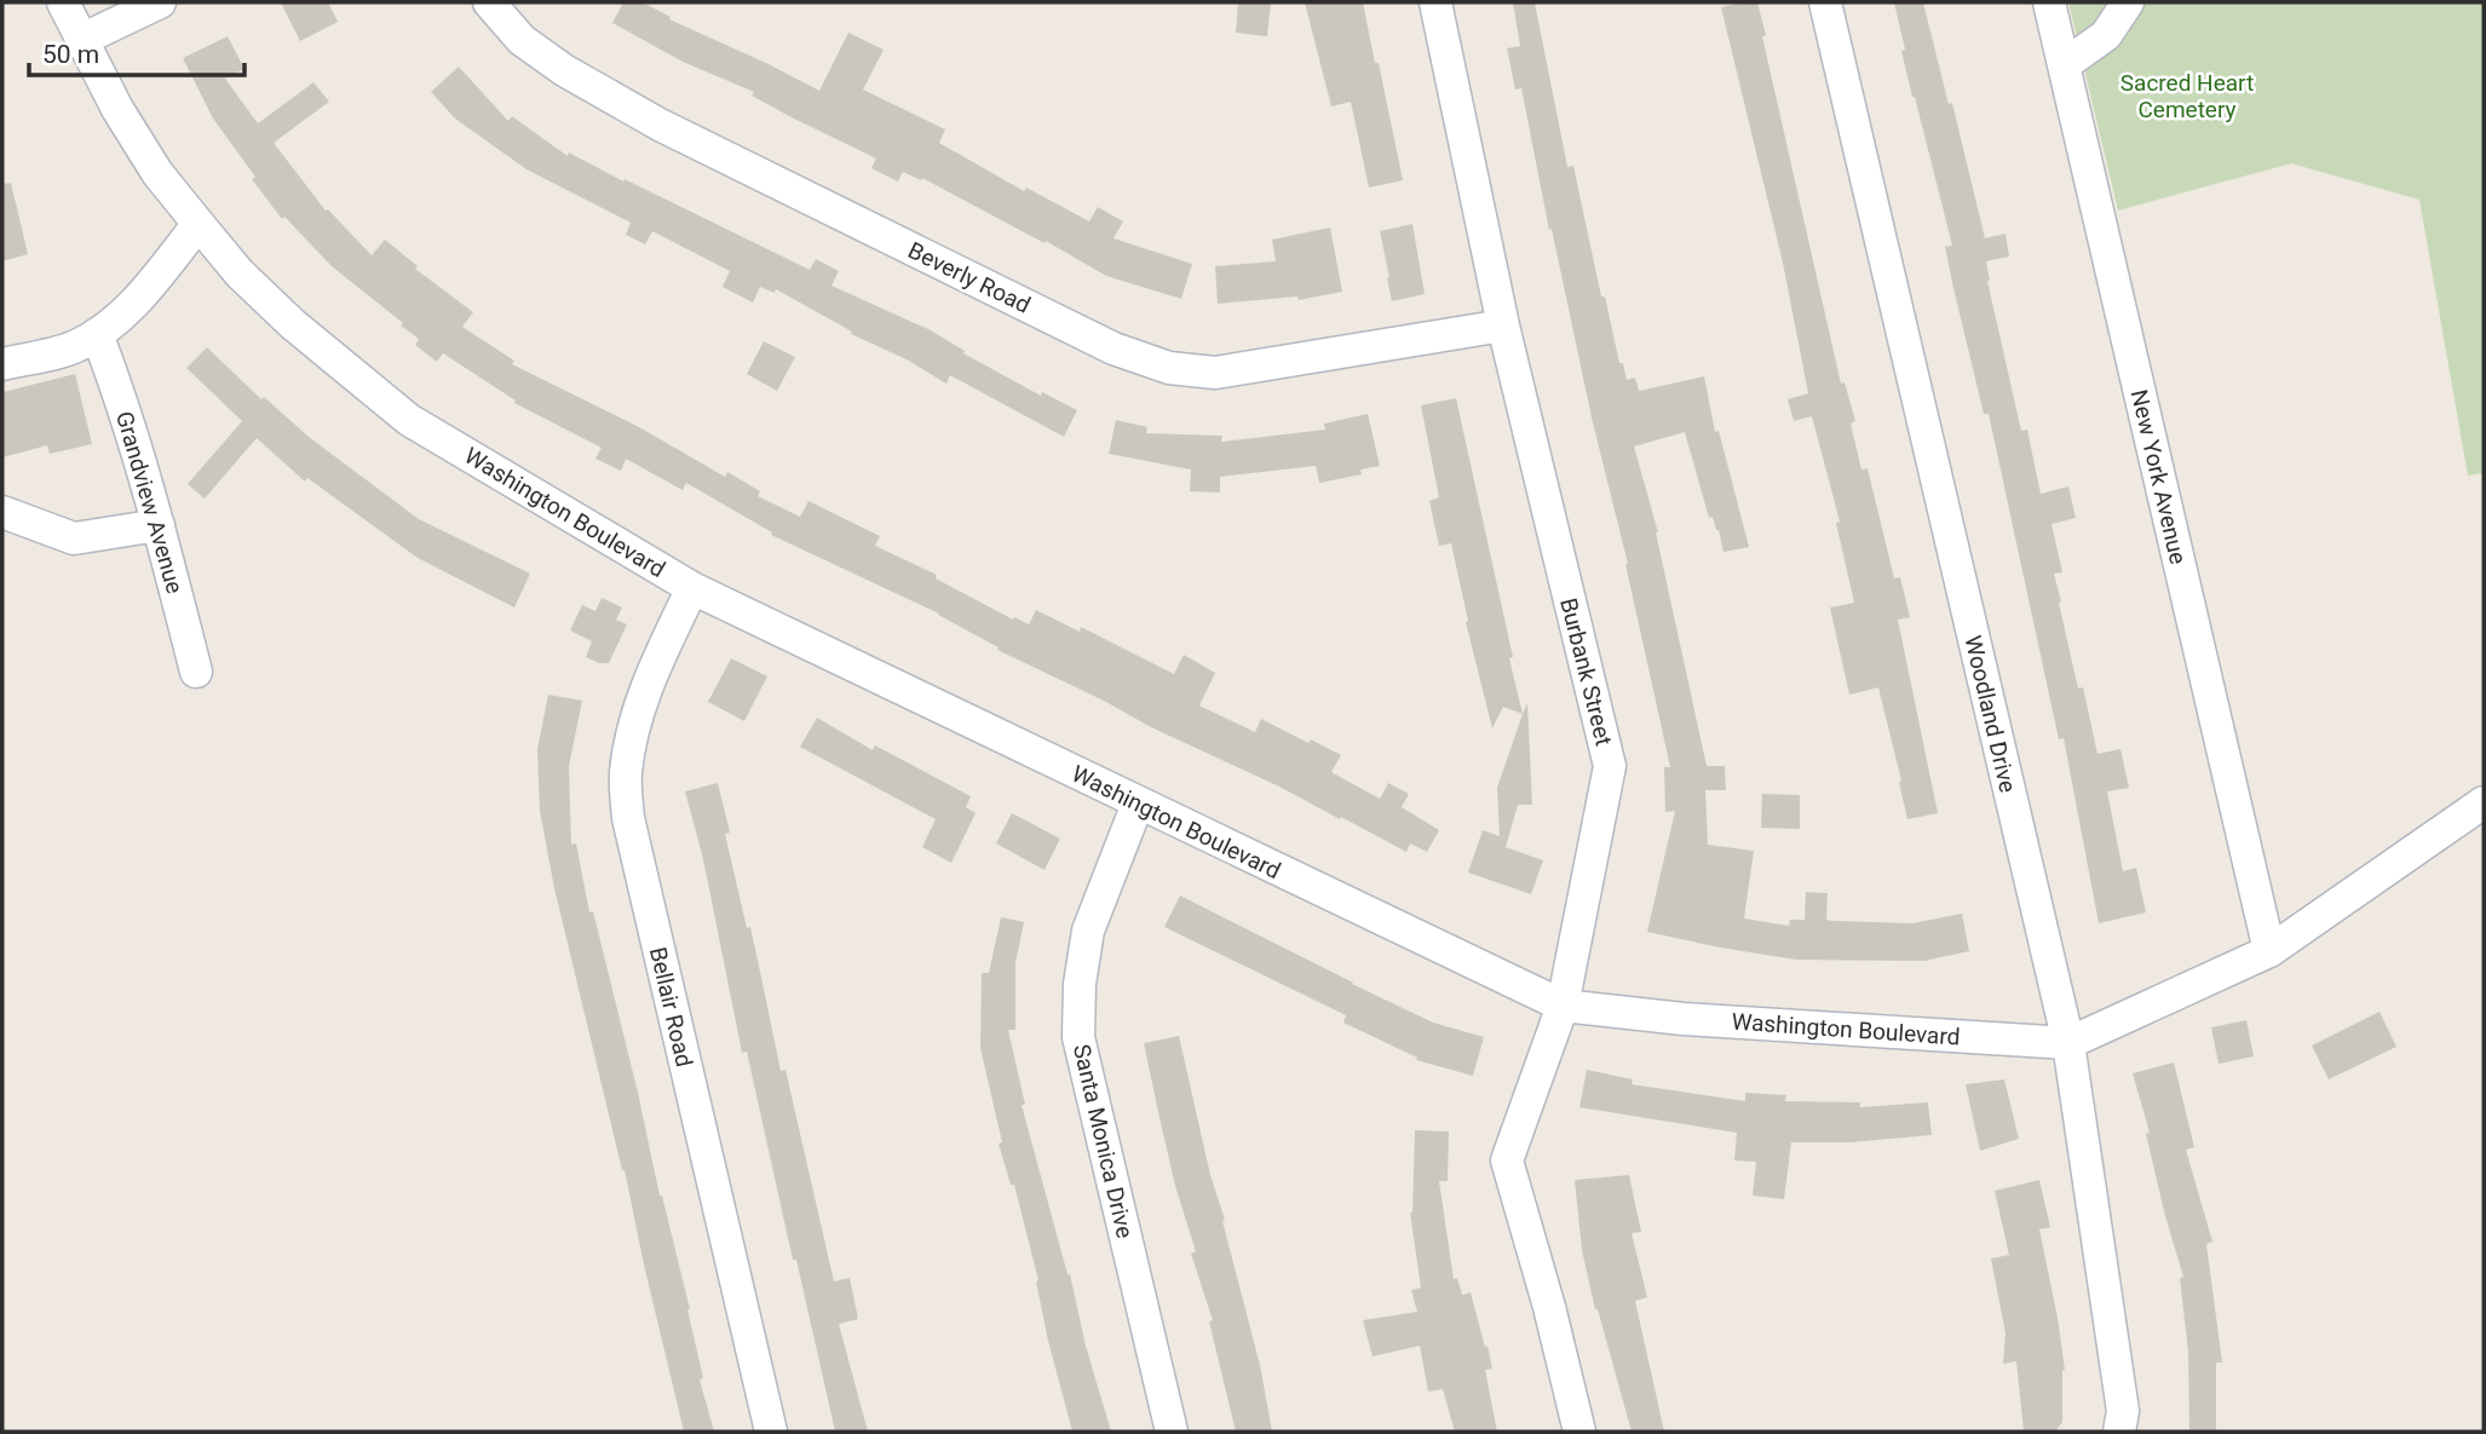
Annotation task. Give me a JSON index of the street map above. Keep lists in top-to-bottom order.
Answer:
{
  "streets": {
    "street": [
      "Beverly Road",
      "New York Avenue",
      "Grandview Avenue",
      "Washington Boulevard",
      "Burbank Street",
      "Woodland Drive",
      "Bellair Road",
      "Santa Monica Drive"
    ]
  },
  "crossings": [
    ["Beverly Road", "Burbank Street"],
    ["New York Avenue", "Washington Boulevard"],
    ["Washington Boulevard", "Burbank Street"],
    ["Washington Boulevard", "Woodland Drive"],
    ["Washington Boulevard", "Bellair Road"],
    ["Washington Boulevard", "Santa Monica Drive"]
  ],
  "parks": ["Sacred Heart Cemetery"],
  "scale_bar": "50 m"
}
